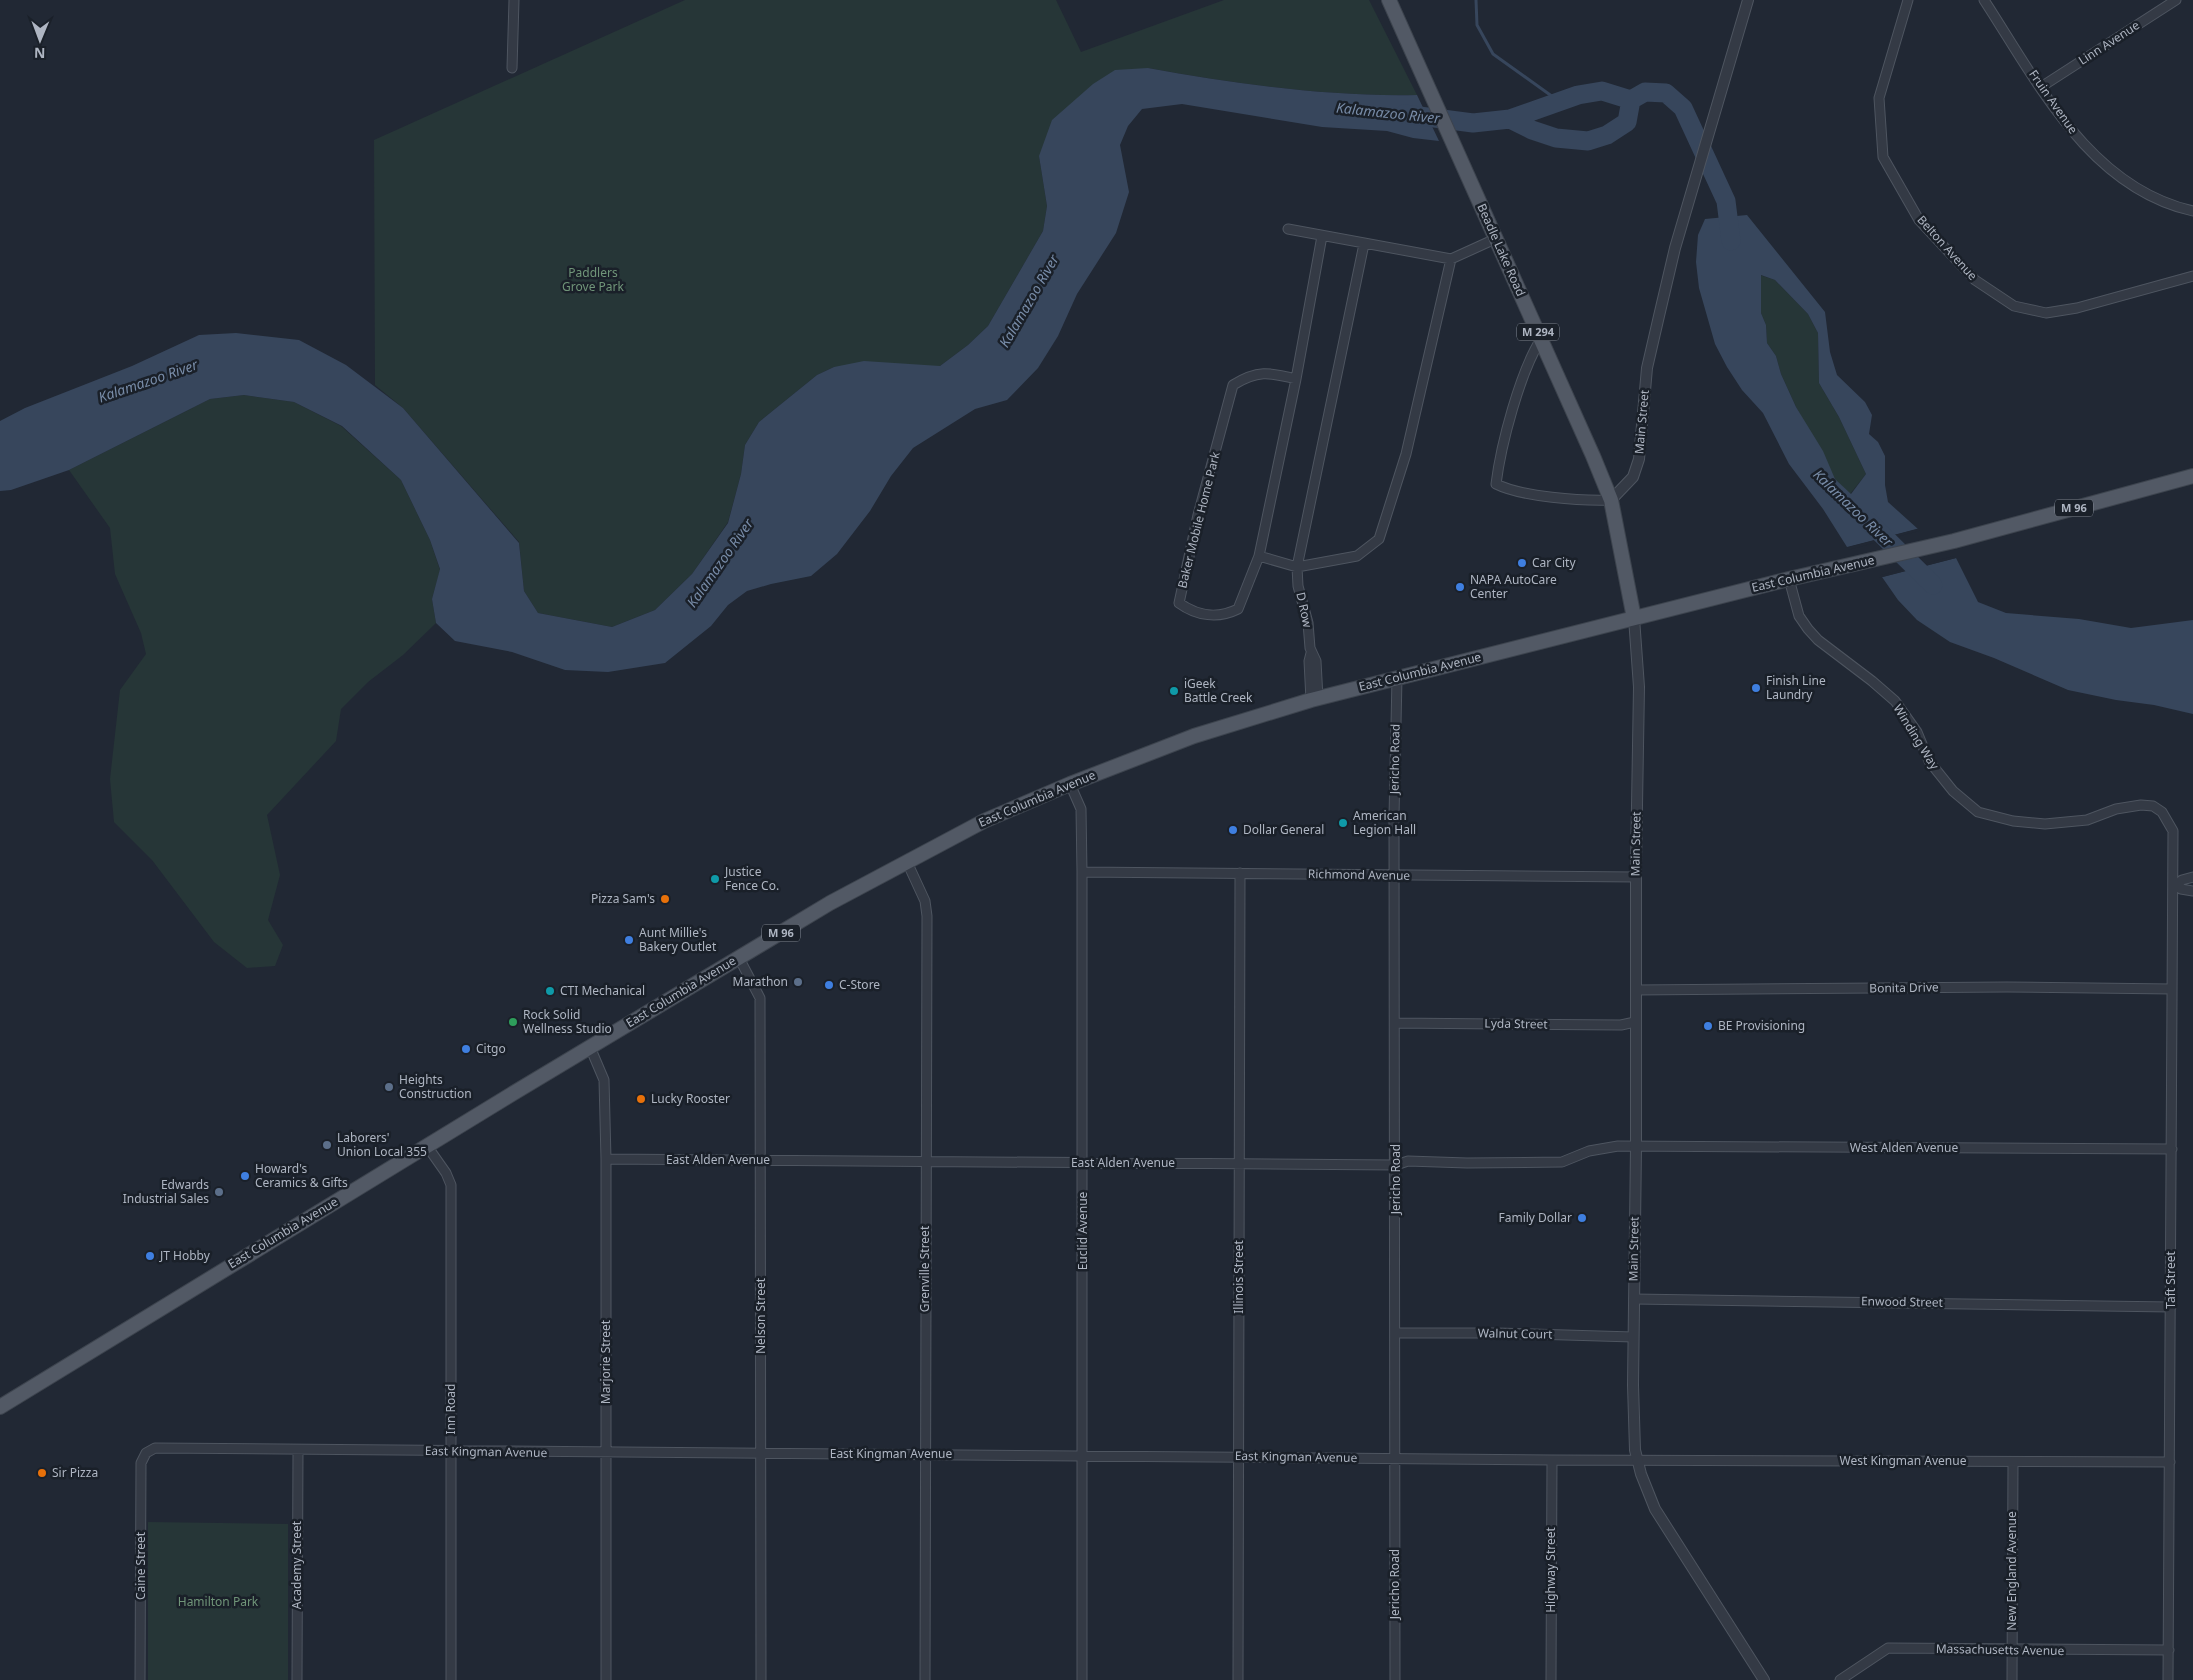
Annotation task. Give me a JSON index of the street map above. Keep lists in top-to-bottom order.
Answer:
{
  "streets": {
    "main road": [
      "Beadle Lake Road",
      "M 294",
      "Main Street",
      "M 96",
      "East Columbia Avenue"
    ],
    "street": [
      "Linn Avenue",
      "Fruin Avenue",
      "Belton Avenue",
      "Baker Mobile Home Park",
      "D Row",
      "Winding Way",
      "Jericho Road",
      "Richmond Avenue",
      "Bonita Drive",
      "Lyda Street",
      "West Alden Avenue",
      "East Alden Avenue",
      "Euclid Avenue",
      "Grenville Street",
      "Illinois Street",
      "Taft Street",
      "Enwood Street",
      "Nelson Street",
      "Walnut Court",
      "Marjorie Street",
      "Inn Road",
      "East Kingman Avenue",
      "West Kingman Avenue",
      "Academy Street",
      "Caine Street",
      "Highway Street",
      "New England Avenue",
      "Massachusetts Avenue"
    ]
  },
  "crossings": [
    ["Linn Avenue", "Fruin Avenue"],
    ["Beadle Lake Road", "Main Street"],
    ["Main Street", "East Columbia Avenue"],
    ["Main Street", "Richmond Avenue"],
    ["Main Street", "Bonita Drive"],
    ["Main Street", "Lyda Street"],
    ["Main Street", "West Alden Avenue"],
    ["Main Street", "East Alden Avenue"],
    ["Main Street", "Enwood Street"],
    ["Main Street", "Walnut Court"],
    ["Main Street", "East Kingman Avenue"],
    ["Main Street", "West Kingman Avenue"],
    ["East Columbia Avenue", "D Row"],
    ["East Columbia Avenue", "Winding Way"],
    ["East Columbia Avenue", "Jericho Road"],
    ["East Columbia Avenue", "Euclid Avenue"],
    ["East Columbia Avenue", "Grenville Street"],
    ["East Columbia Avenue", "Nelson Street"],
    ["East Columbia Avenue", "Marjorie Street"],
    ["East Columbia Avenue", "Inn Road"],
    ["Winding Way", "Taft Street"],
    ["Jericho Road", "Richmond Avenue"],
    ["Jericho Road", "Lyda Street"],
    ["Jericho Road", "East Alden Avenue"],
    ["Jericho Road", "Walnut Court"],
    ["Jericho Road", "East Kingman Avenue"],
    ["Richmond Avenue", "Euclid Avenue"],
    ["Richmond Avenue", "Illinois Street"],
    ["Bonita Drive", "Taft Street"],
    ["West Alden Avenue", "East Alden Avenue"],
    ["West Alden Avenue", "Taft Street"],
    ["East Alden Avenue", "Euclid Avenue"],
    ["East Alden Avenue", "Grenville Street"],
    ["East Alden Avenue", "Illinois Street"],
    ["East Alden Avenue", "Nelson Street"],
    ["East Alden Avenue", "Marjorie Street"],
    ["Euclid Avenue", "East Kingman Avenue"],
    ["Grenville Street", "East Kingman Avenue"],
    ["Illinois Street", "East Kingman Avenue"],
    ["Taft Street", "Enwood Street"],
    ["Taft Street", "West Kingman Avenue"],
    ["Taft Street", "Massachusetts Avenue"],
    ["Nelson Street", "East Kingman Avenue"],
    ["Marjorie Street", "East Kingman Avenue"],
    ["Inn Road", "East Kingman Avenue"],
    ["East Kingman Avenue", "West Kingman Avenue"],
    ["East Kingman Avenue", "Academy Street"],
    ["East Kingman Avenue", "Caine Street"],
    ["East Kingman Avenue", "Highway Street"],
    ["West Kingman Avenue", "New England Avenue"],
    ["New England Avenue", "Massachusetts Avenue"]
  ],
  "water": ["Kalamazoo River"],
  "parks": ["Paddlers Grove Park", "Hamilton Park"],
  "places": [
    "Car City",
    "NAPA AutoCare Center",
    "Finish Line Laundry",
    "iGeek Battle Creek",
    "American Legion Hall",
    "Dollar General",
    "Justice Fence Co.",
    "Pizza Sam's",
    "Aunt Millie's Bakery Outlet",
    "Marathon",
    "C-Store",
    "CTI Mechanical",
    "Rock Solid Wellness Studio",
    "BE Provisioning",
    "Citgo",
    "Heights Construction",
    "Lucky Rooster",
    "Laborers' Union Local 355",
    "Howard's Ceramics & Gifts",
    "Edwards Industrial Sales",
    "Family Dollar",
    "JT Hobby",
    "Sir Pizza"
  ],
  "north": "bottom"
}
